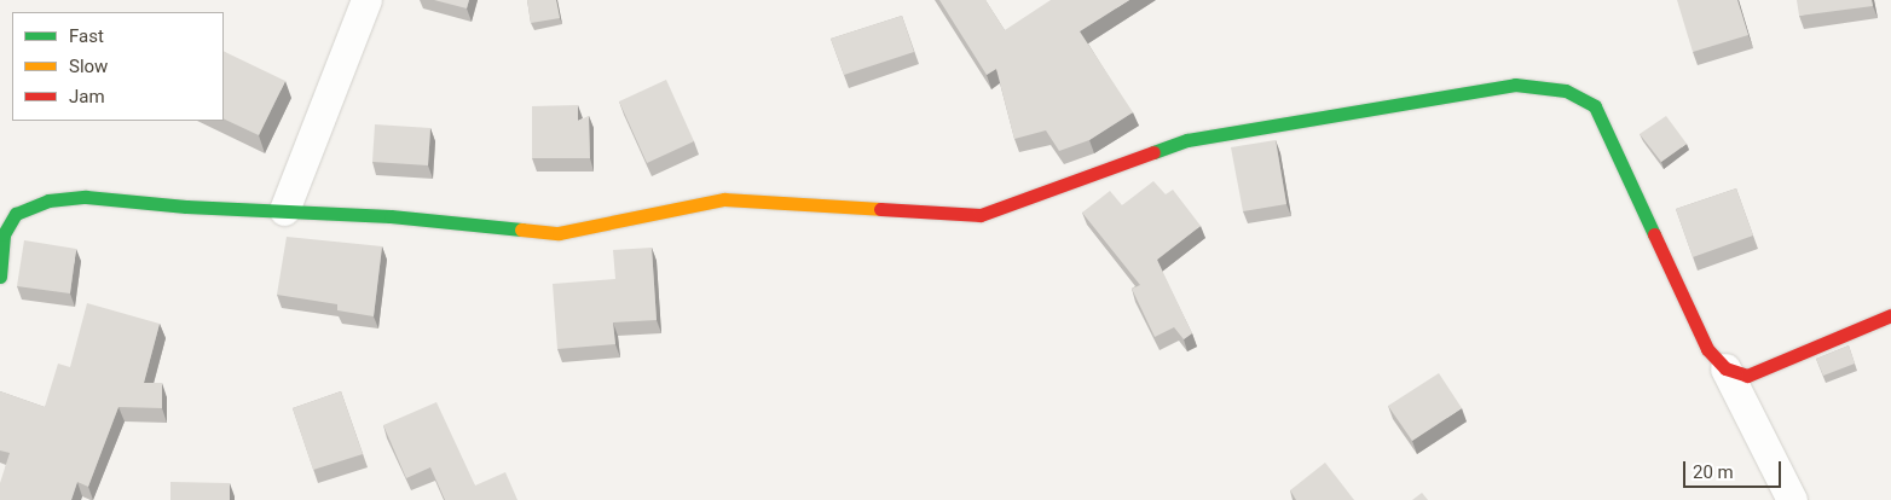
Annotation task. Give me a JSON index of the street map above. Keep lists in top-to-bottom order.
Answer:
{
  "legend": ["Fast", "Slow", "Jam"],
  "scale_bar": "20 m"
}
